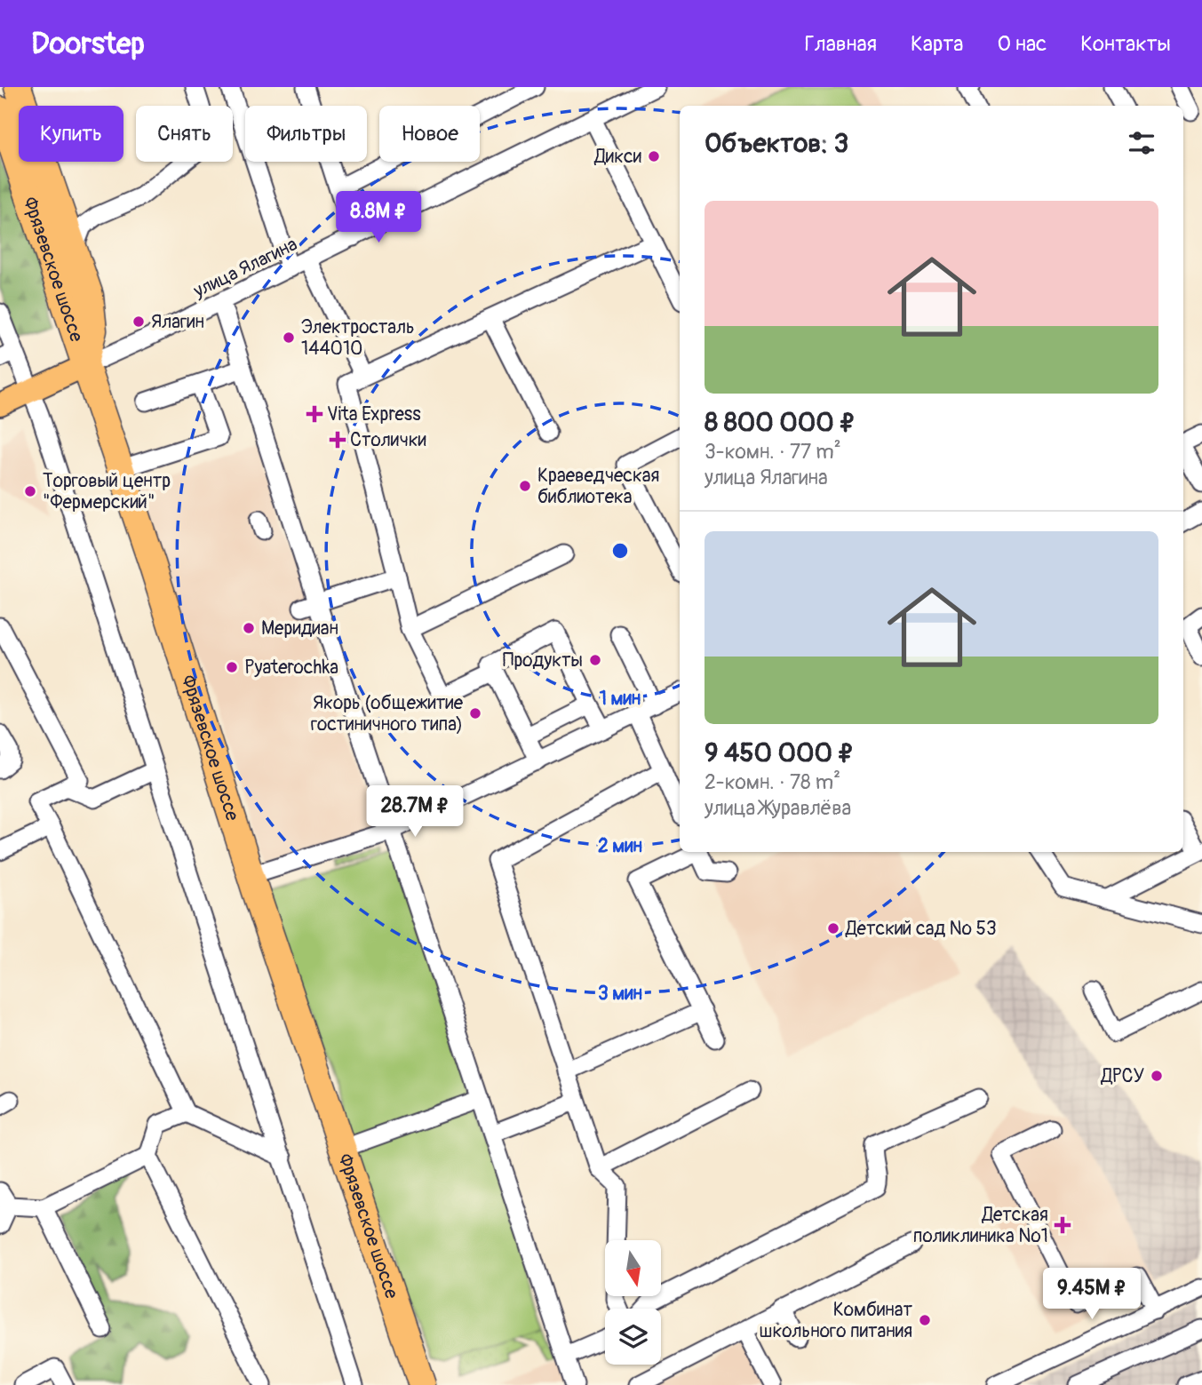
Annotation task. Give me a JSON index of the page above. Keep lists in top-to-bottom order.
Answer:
{
  "streets": {
    "highway": ["Фрязевское шоссе"],
    "street": ["улица Ялагина"]
  },
  "crossings": [
    ["улица Ялагина", "Фрязевское шоссе"]
  ],
  "places": {
    "other": [
      "Дикси",
      "Ялагин",
      "Электросталь 144010",
      "Краеведческая библиотека",
      "Торговый центр \"Фермерский\"",
      "Меридиан",
      "Продукты",
      "Pyaterochka",
      "Якорь (общежитие гостиничного типа)",
      "Детский сад № 53",
      "ДРСУ",
      "Комбинат школьного питания"
    ],
    "health": ["Vita Express", "Столички", "Детская поликлиника №1"]
  },
  "north": "bottom",
  "page": {
    "header": "Doorstep",
    "nav": [
      "Главная",
      "Карта",
      "О нас",
      "Контакты"
    ],
    "chip": [
      "Купить",
      "Снять",
      "Фильтры",
      "Новое"
    ],
    "heading": "Объектов: 3",
    "list": [
      {
        "name": "8 800 000 ₽",
        "note": "3-комн. · 77 m² · улица Ялагина"
      },
      {
        "name": "9 450 000 ₽",
        "note": "2-комн. · 78 m² · улица Журавлёва"
      }
    ],
    "price": ["8.8M ₽", "28.7M ₽", "9.45M ₽"]
  },
  "rings": ["1 мин", "2 мин", "3 мин"]
}
